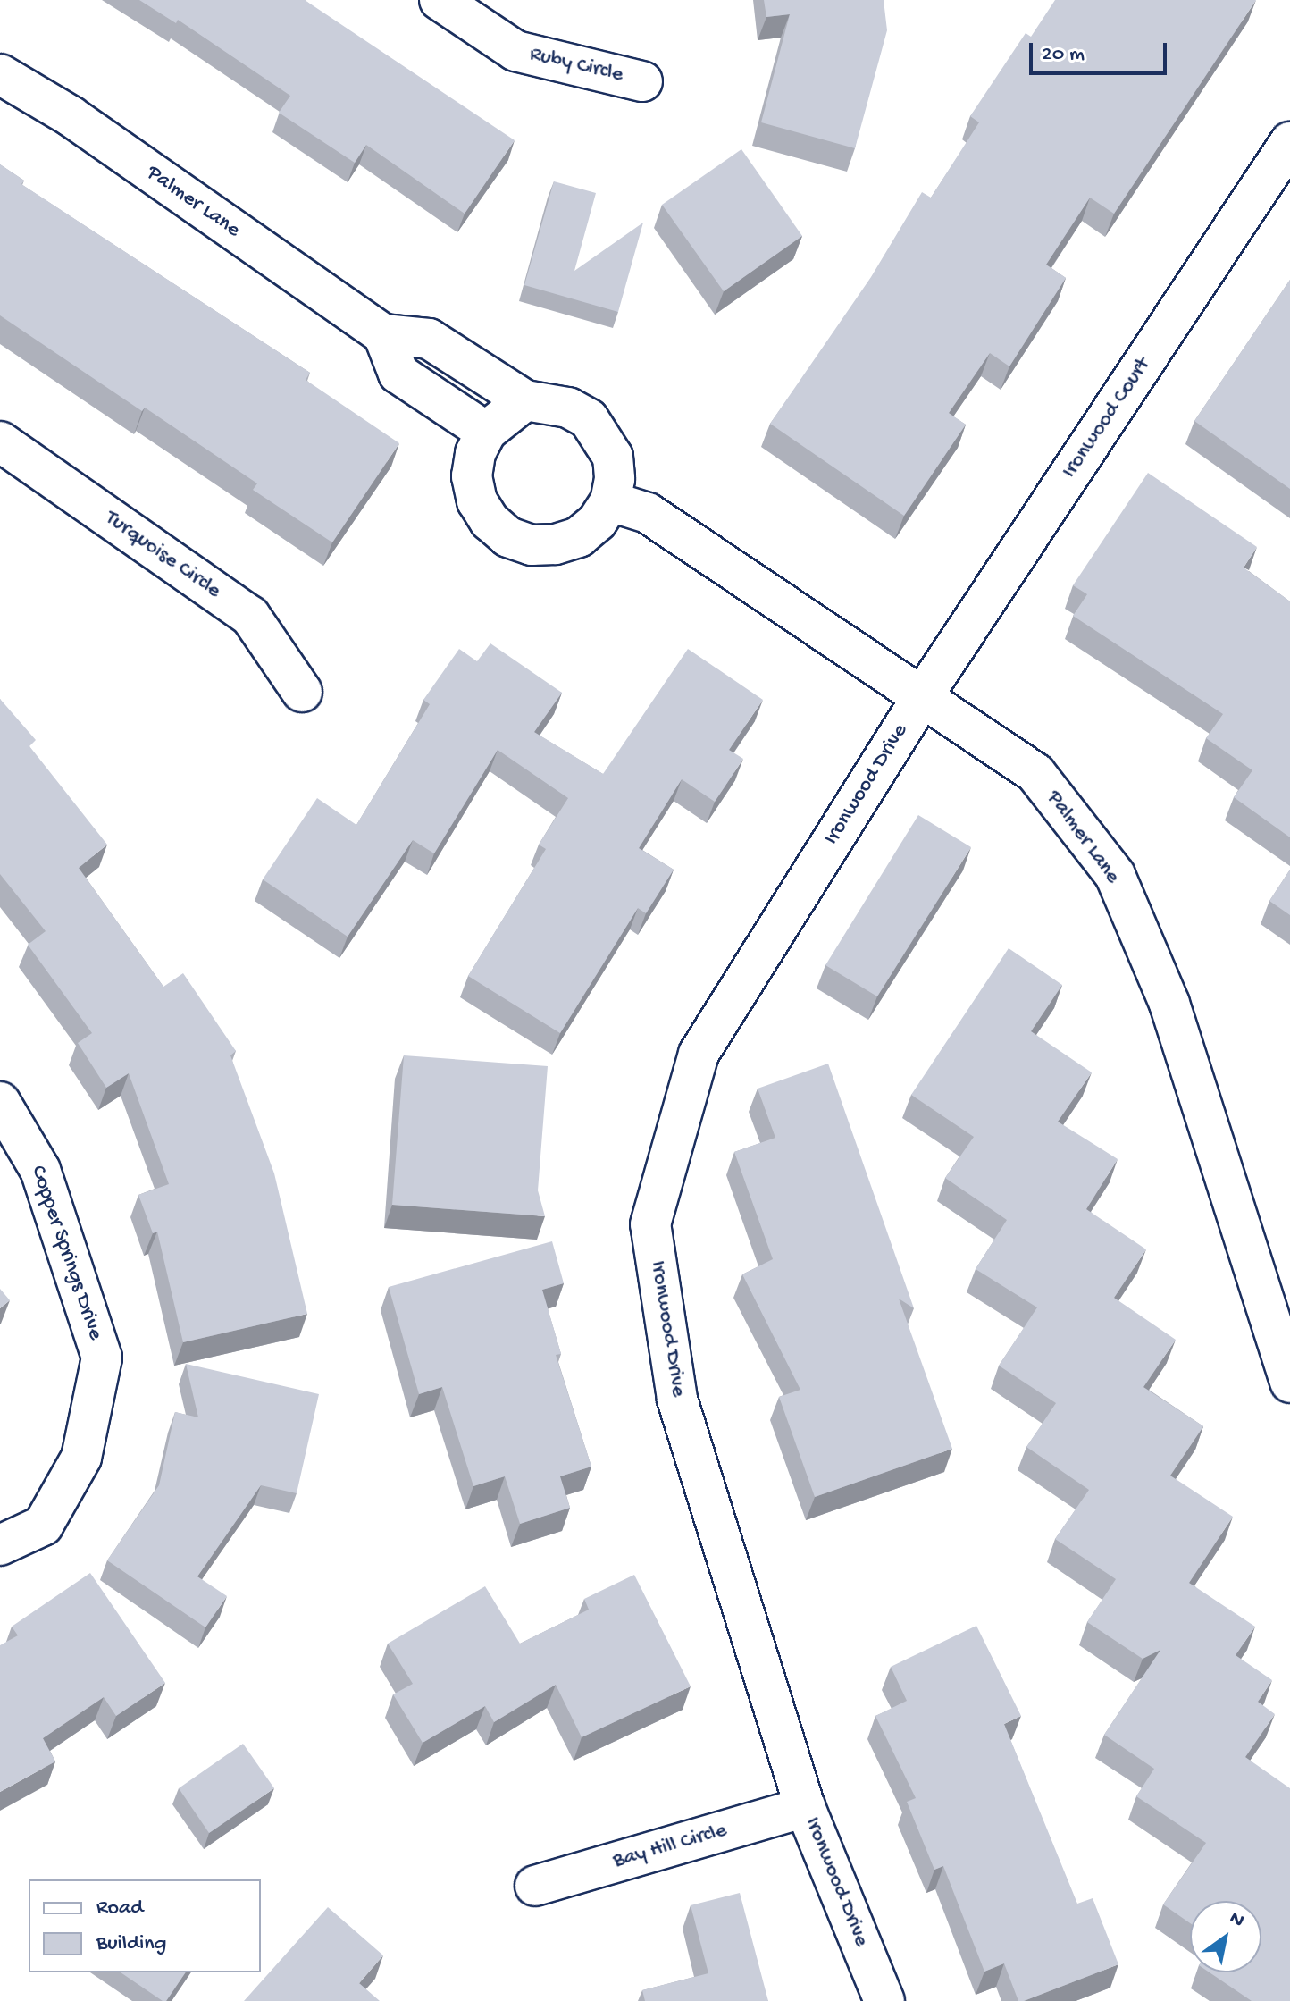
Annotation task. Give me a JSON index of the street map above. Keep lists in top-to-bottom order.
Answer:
{
  "streets": {
    "street": [
      "Ruby Circle",
      "Palmer Lane",
      "Ironwood Court",
      "Turquoise Circle",
      "Ironwood Drive",
      "Copper Springs Drive",
      "Bay Hill Circle"
    ]
  },
  "crossings": [
    ["Palmer Lane", "Ironwood Court"],
    ["Palmer Lane", "Ironwood Drive"],
    ["Ironwood Court", "Ironwood Drive"],
    ["Ironwood Drive", "Bay Hill Circle"]
  ],
  "legend": ["Road", "Building"],
  "scale_bar": "20 m",
  "north": "top right"
}
